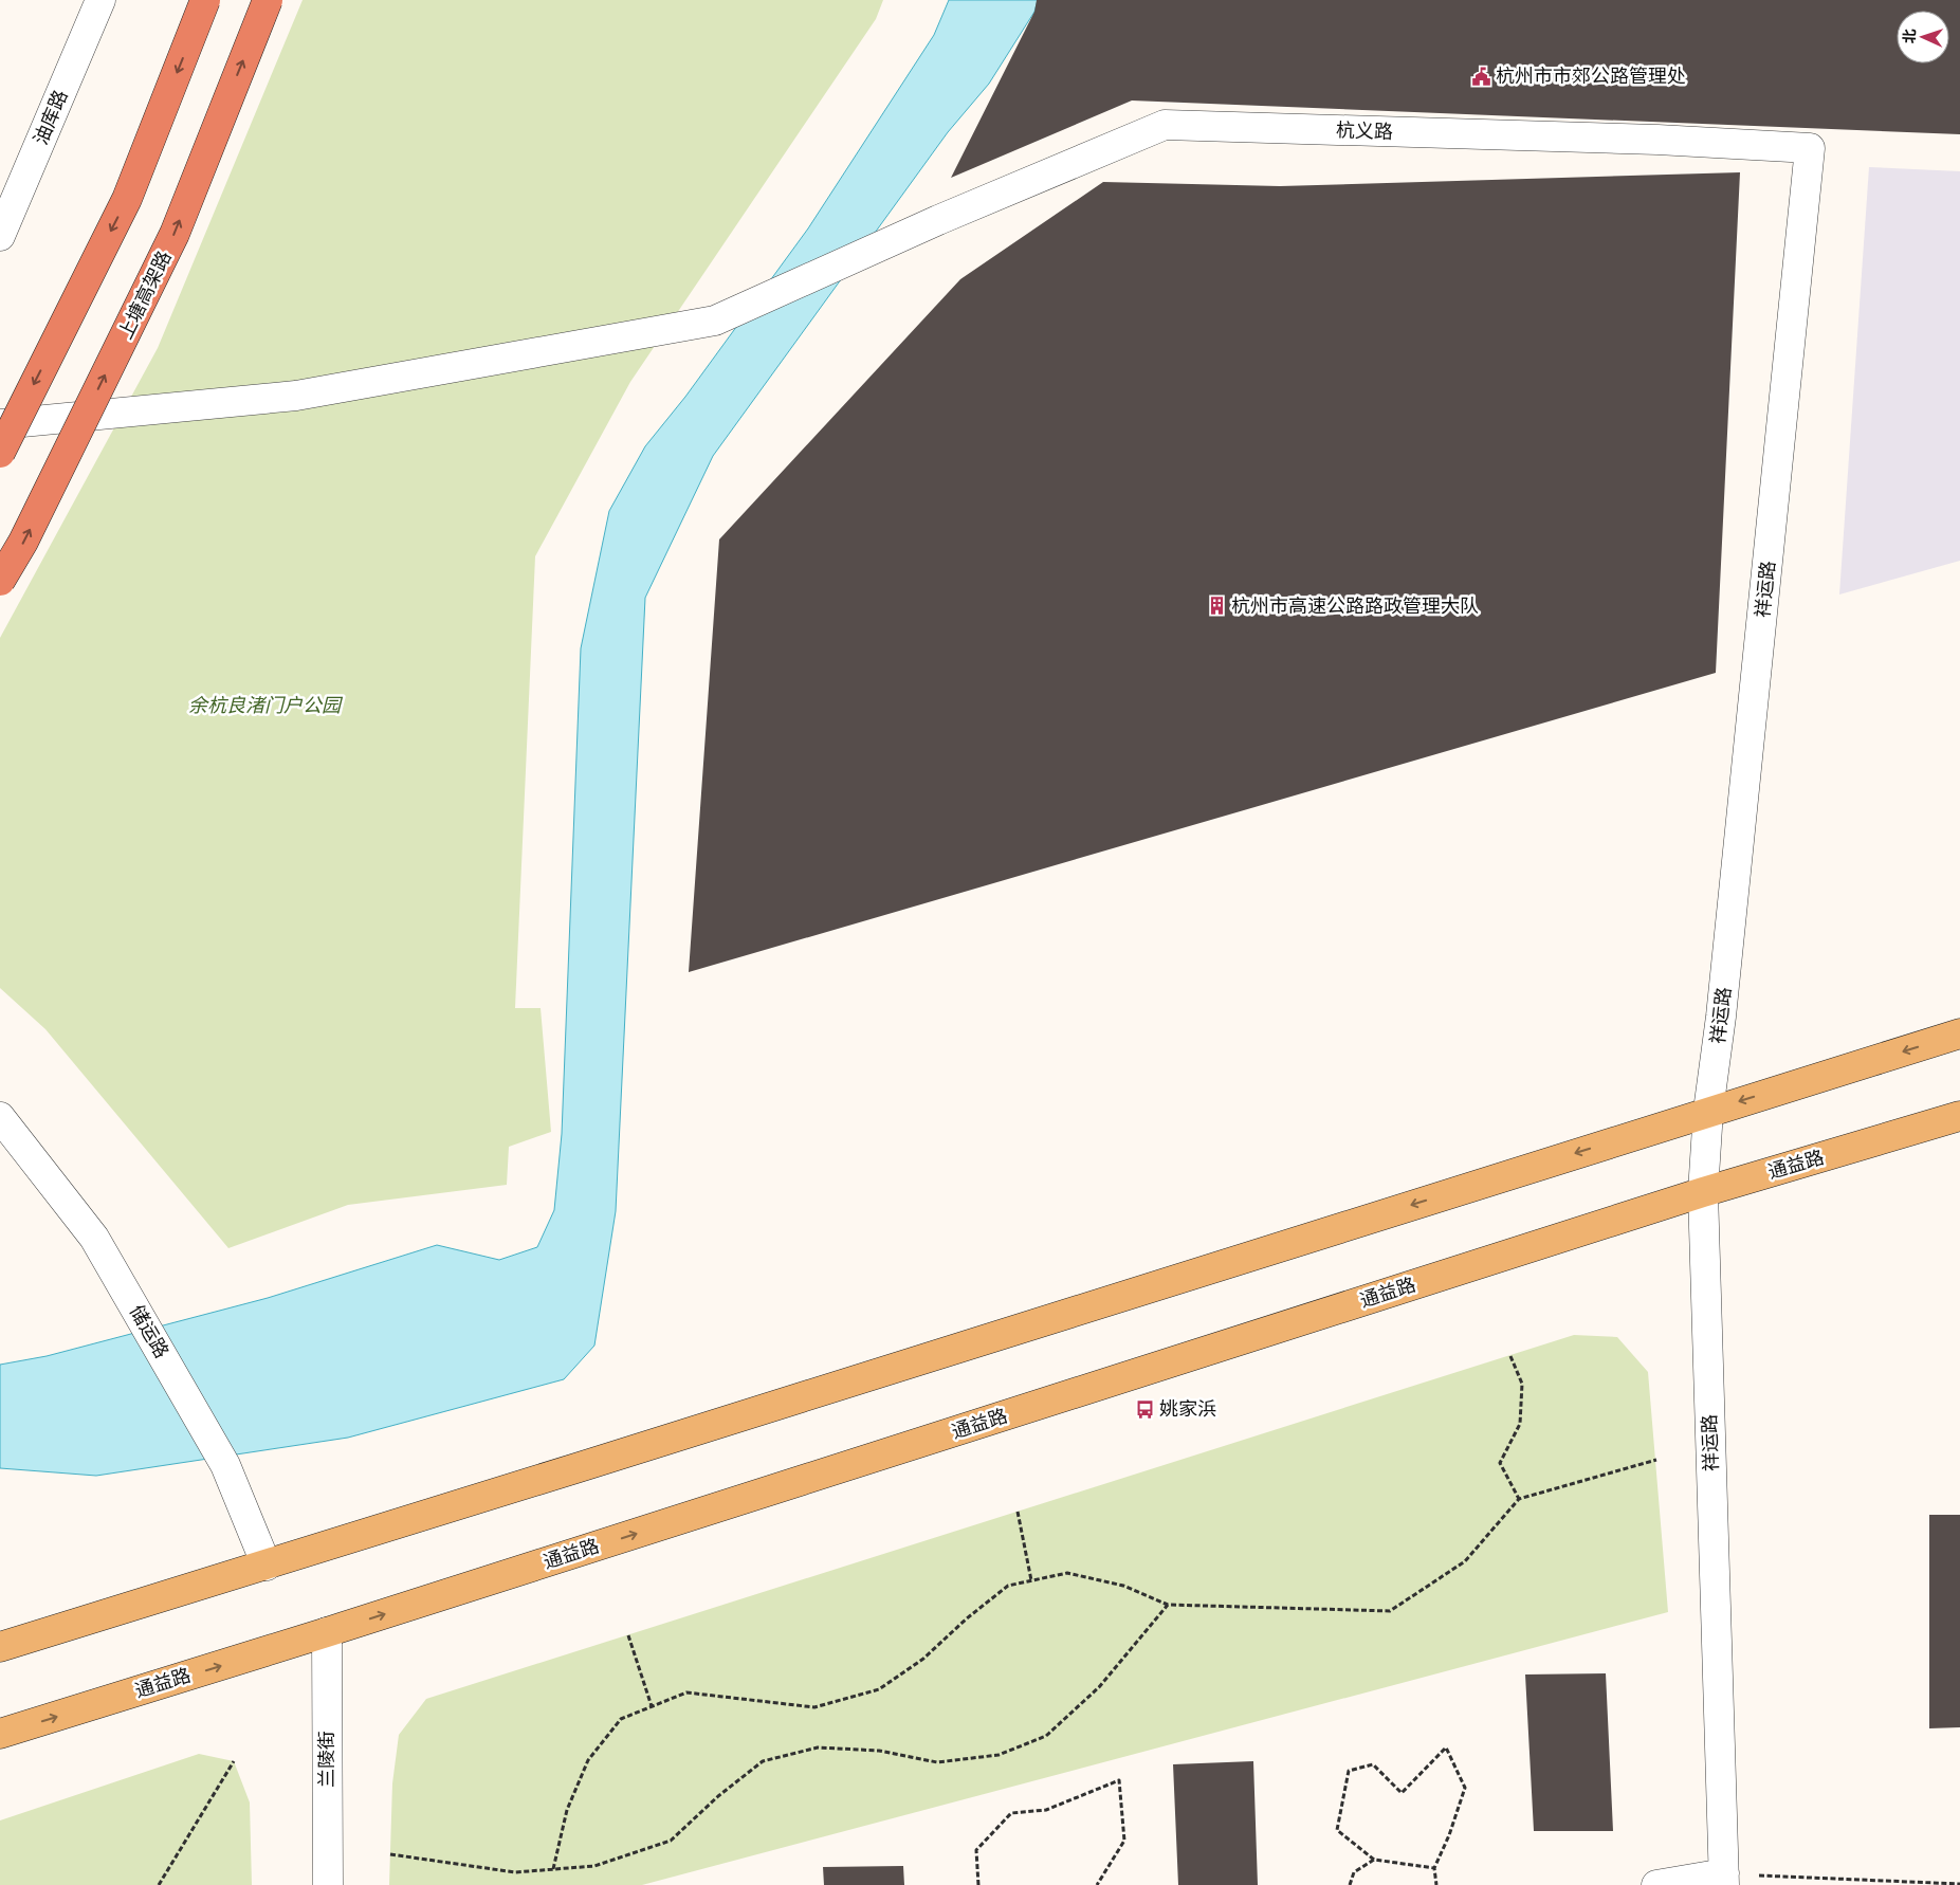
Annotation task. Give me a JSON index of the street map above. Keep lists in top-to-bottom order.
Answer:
{
  "streets": {
    "highway": ["上塘高架路"],
    "main road": ["通益路"],
    "street": [
      "油库路",
      "杭义路",
      "祥运路",
      "储运路",
      "兰陵街"
    ]
  },
  "crossings": [
    ["杭义路", "祥运路"],
    ["祥运路", "通益路"],
    ["通益路", "兰陵街"]
  ],
  "parks": ["余杭良渚门户公园"],
  "places": {
    "public building": ["杭州市市郊公路管理处"],
    "building": ["杭州市高速公路路政管理大队"],
    "bus stop": ["姚家浜"]
  },
  "north": "left"
}
